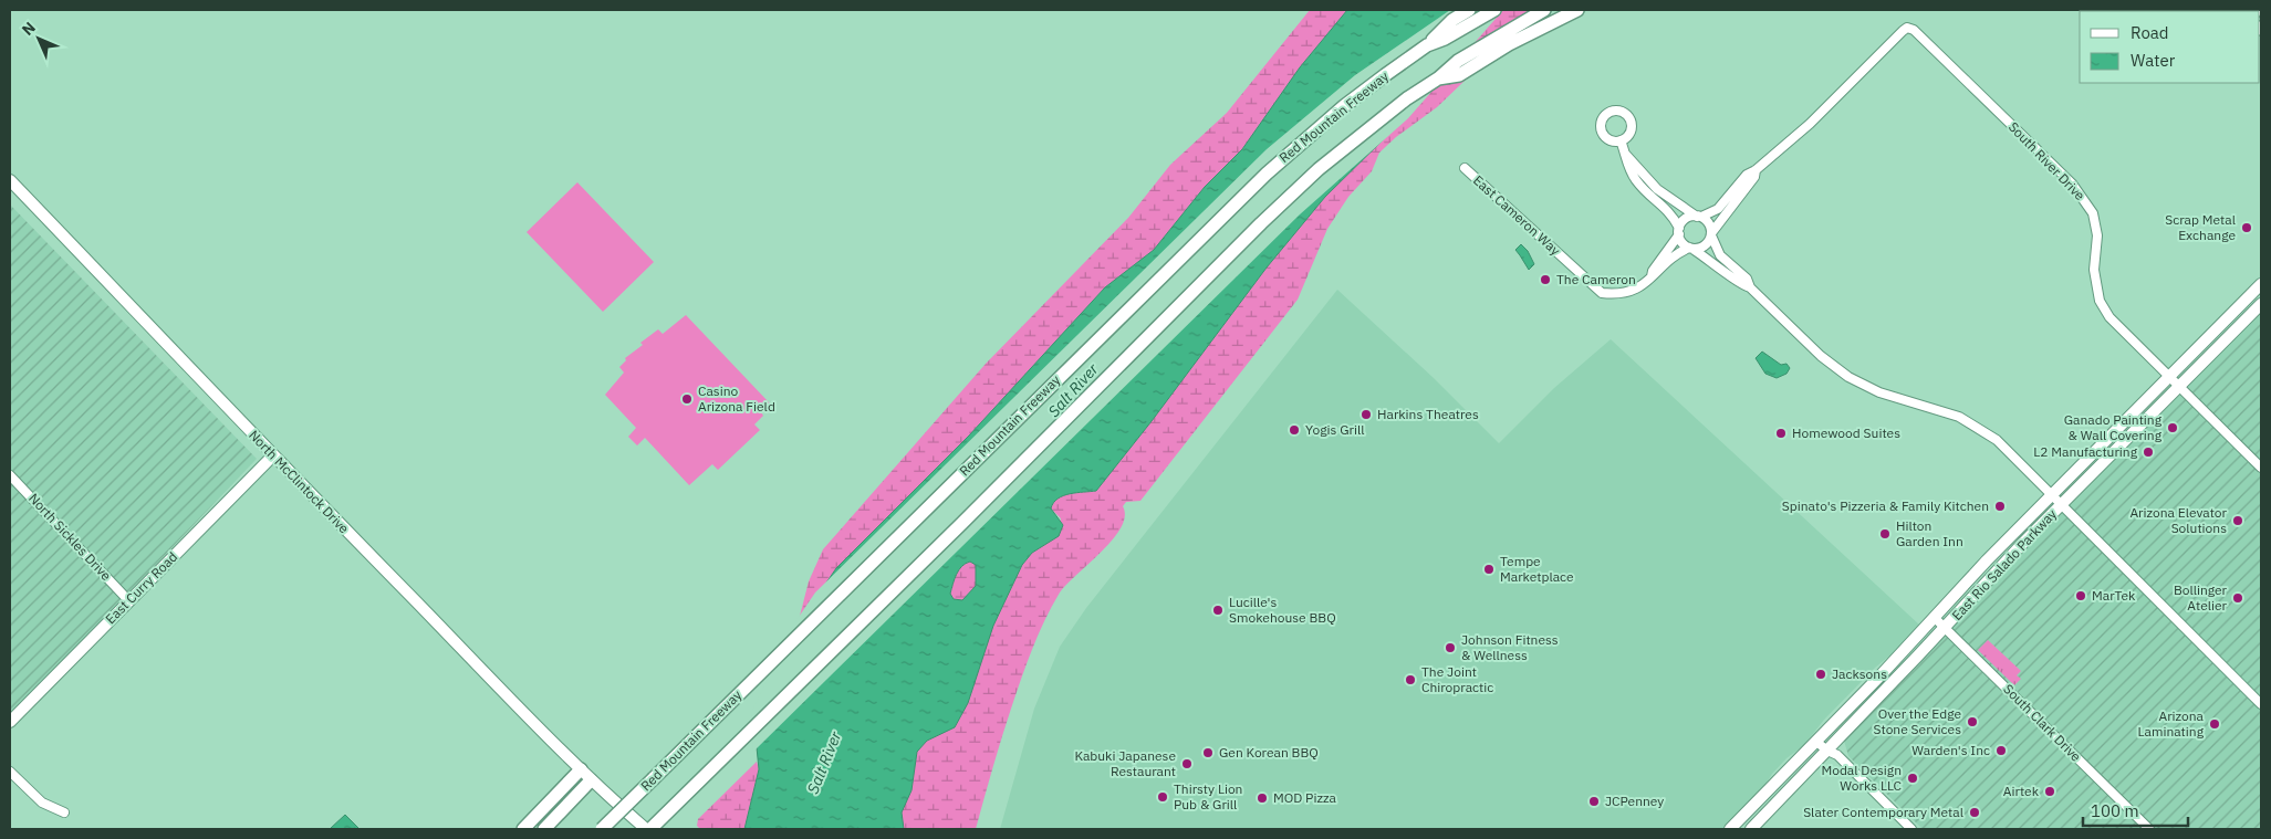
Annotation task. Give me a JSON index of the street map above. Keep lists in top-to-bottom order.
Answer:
{
  "streets": {
    "highway": ["Red Mountain Freeway"],
    "main road": ["North McClintock Drive", "East Rio Salado Parkway", "East Curry Road"],
    "street": [
      "South River Drive",
      "East Cameron Way",
      "North Sickles Drive",
      "South Clark Drive"
    ]
  },
  "crossings": [
    ["South River Drive", "East Rio Salado Parkway"],
    ["North McClintock Drive", "East Curry Road"],
    ["North Sickles Drive", "East Curry Road"],
    ["East Rio Salado Parkway", "South Clark Drive"]
  ],
  "water": ["Salt River"],
  "places": [
    "Scrap Metal Exchange",
    "The Cameron",
    "Casino Arizona Field",
    "Harkins Theatres",
    "Ganado Painting & Wall Covering",
    "Yogis Grill",
    "Homewood Suites",
    "L2 Manufacturing",
    "Spinato's Pizzeria & Family Kitchen",
    "Arizona Elevator Solutions",
    "Hilton Garden Inn",
    "Tempe Marketplace",
    "MarTek",
    "Bollinger Atelier",
    "Lucille's Smokehouse BBQ",
    "Johnson Fitness & Wellness",
    "Jacksons",
    "The Joint Chiropractic",
    "Over the Edge Stone Services",
    "Arizona Laminating",
    "Warden's Inc",
    "Gen Korean BBQ",
    "Kabuki Japanese Restaurant",
    "Modal Design Works LLC",
    "Airtek",
    "Thirsty Lion Pub & Grill",
    "MOD Pizza",
    "JCPenney",
    "Slater Contemporary Metal"
  ],
  "legend": ["Road", "Water"],
  "scale_bar": "100 m",
  "north": "top left"
}
